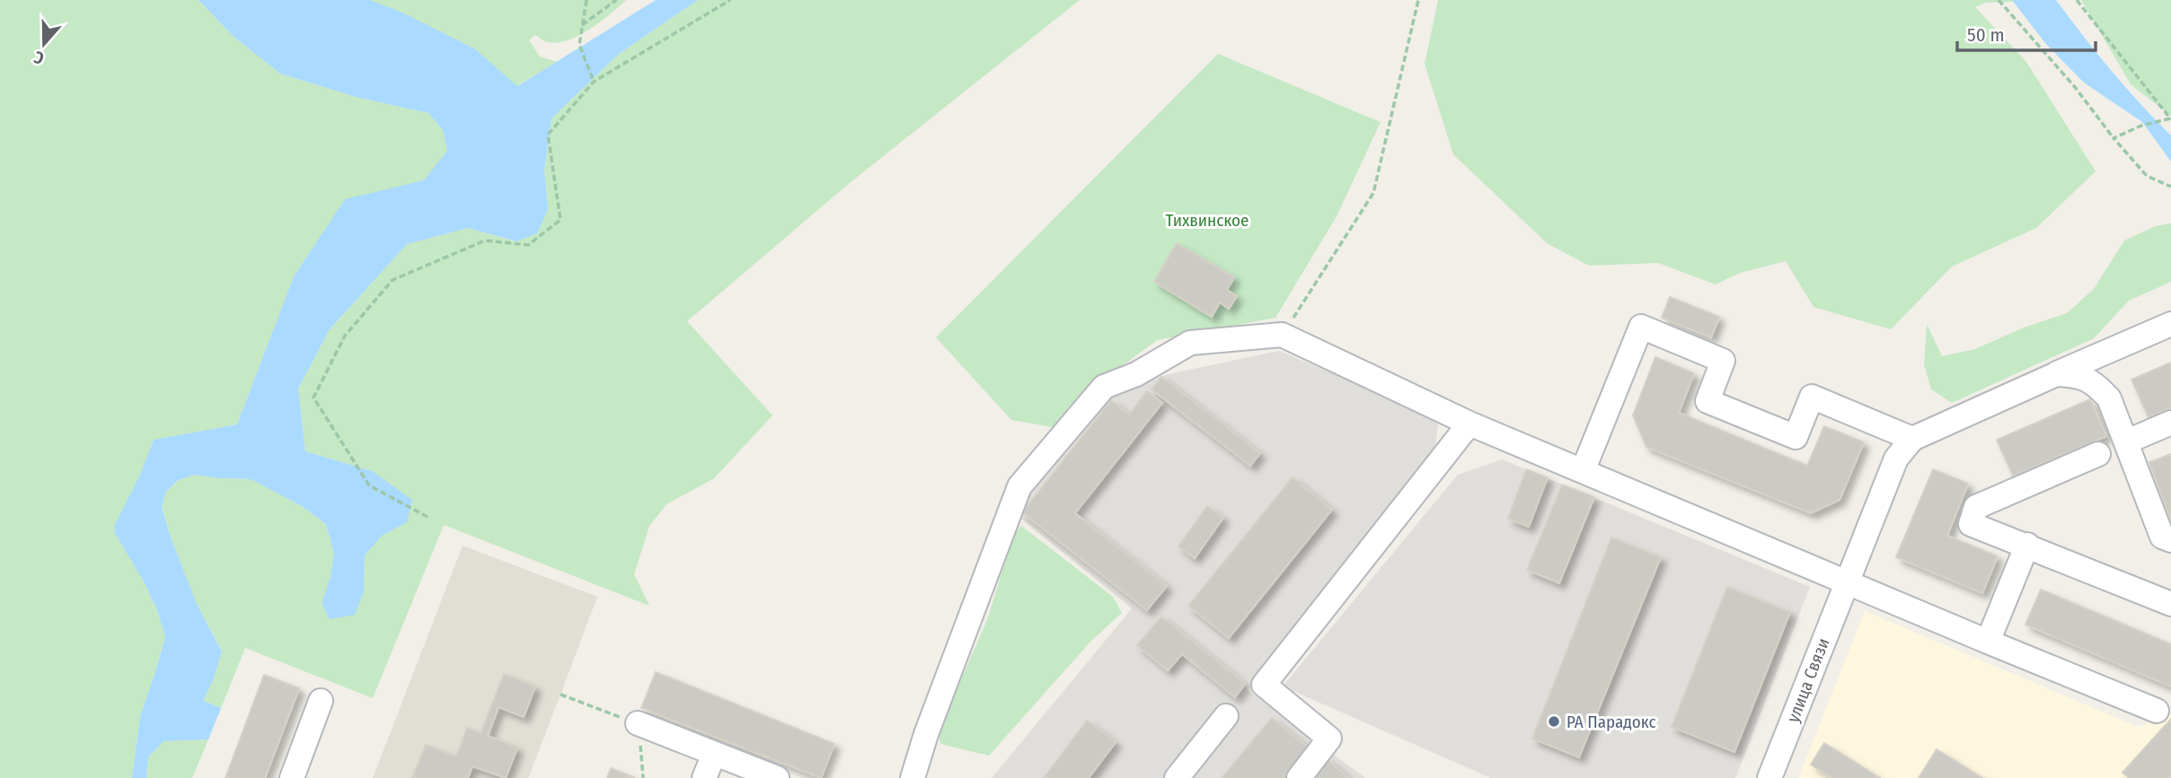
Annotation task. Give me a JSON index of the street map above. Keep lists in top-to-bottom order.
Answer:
{
  "streets": {
    "street": ["улица Связи"]
  },
  "parks": ["Тихвинское"],
  "places": ["РА Парадокс"],
  "scale_bar": "50 m",
  "north": "bottom"
}
